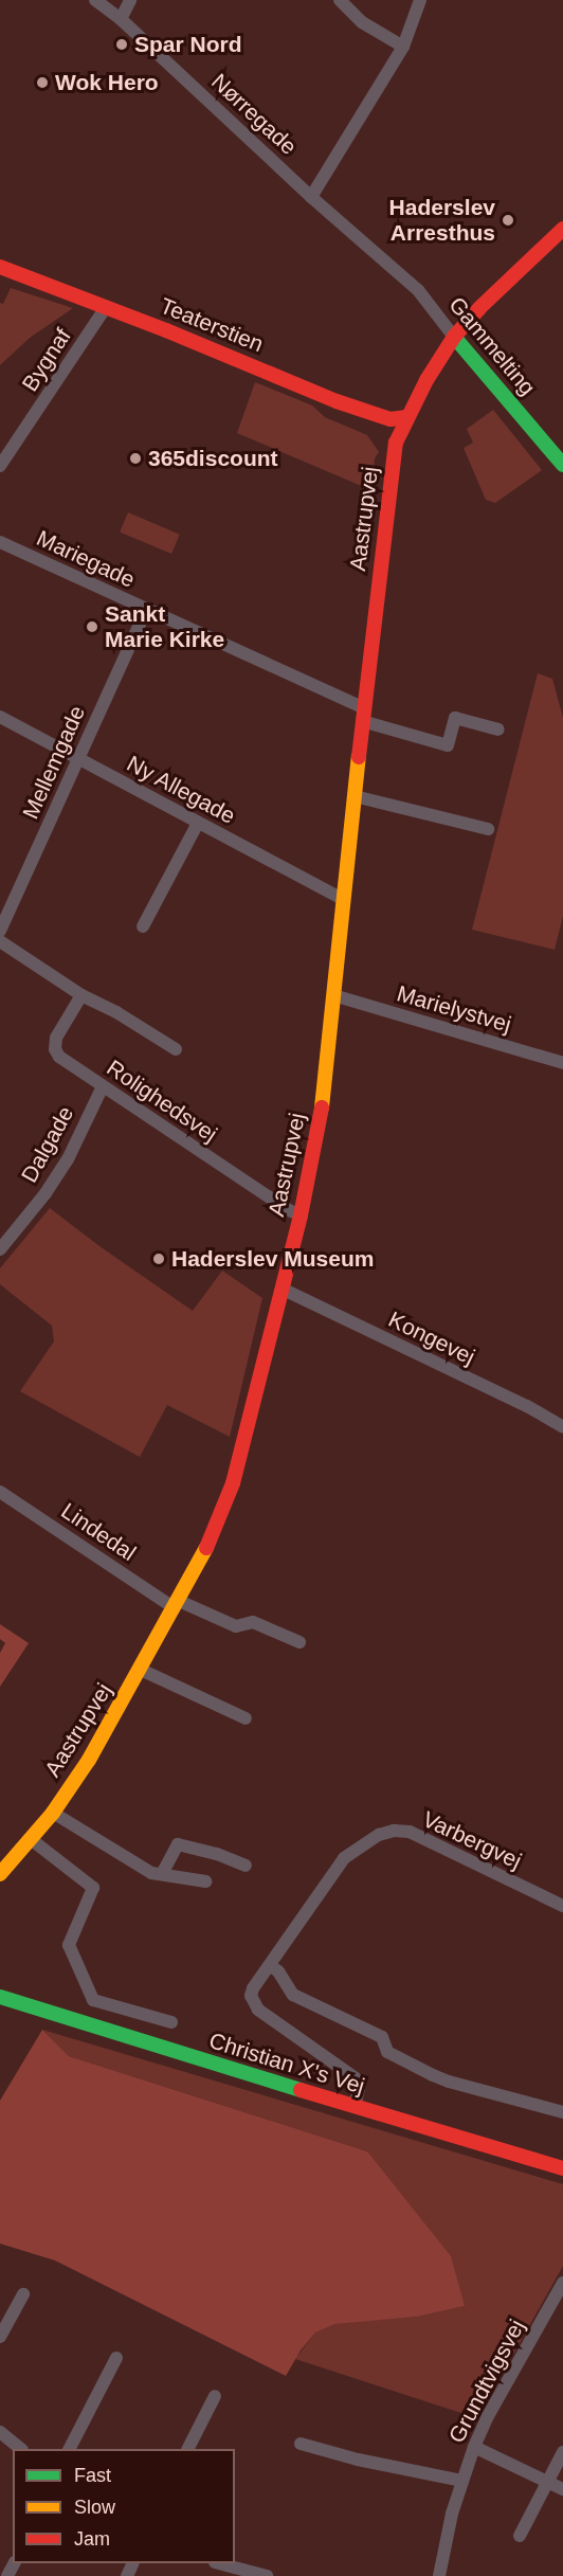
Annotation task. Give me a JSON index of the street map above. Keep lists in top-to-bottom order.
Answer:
{
  "streets": {
    "street": [
      "Nørregade",
      "Teaterstien",
      "Gammelting",
      "Bygnaf",
      "Aastrupvej",
      "Mariegade",
      "Mellemgade",
      "Ny Allegade",
      "Marielystvej",
      "Rolighedsvej",
      "Dalgade",
      "Kongevej",
      "Lindedal",
      "Varbergvej",
      "Christian X's Vej",
      "Grundtvigsvej"
    ]
  },
  "crossings": [
    ["Nørregade", "Gammelting"],
    ["Teaterstien", "Bygnaf"],
    ["Teaterstien", "Aastrupvej"],
    ["Gammelting", "Aastrupvej"],
    ["Aastrupvej", "Mariegade"],
    ["Aastrupvej", "Ny Allegade"],
    ["Aastrupvej", "Marielystvej"],
    ["Aastrupvej", "Rolighedsvej"],
    ["Aastrupvej", "Kongevej"],
    ["Aastrupvej", "Lindedal"],
    ["Mariegade", "Mellemgade"],
    ["Mellemgade", "Ny Allegade"],
    ["Rolighedsvej", "Dalgade"],
    ["Varbergvej", "Christian X's Vej"]
  ],
  "places": [
    "Spar Nord",
    "Wok Hero",
    "Haderslev Arresthus",
    "365discount",
    "Sankt Marie Kirke",
    "Haderslev Museum"
  ],
  "legend": ["Fast", "Slow", "Jam"]
}
